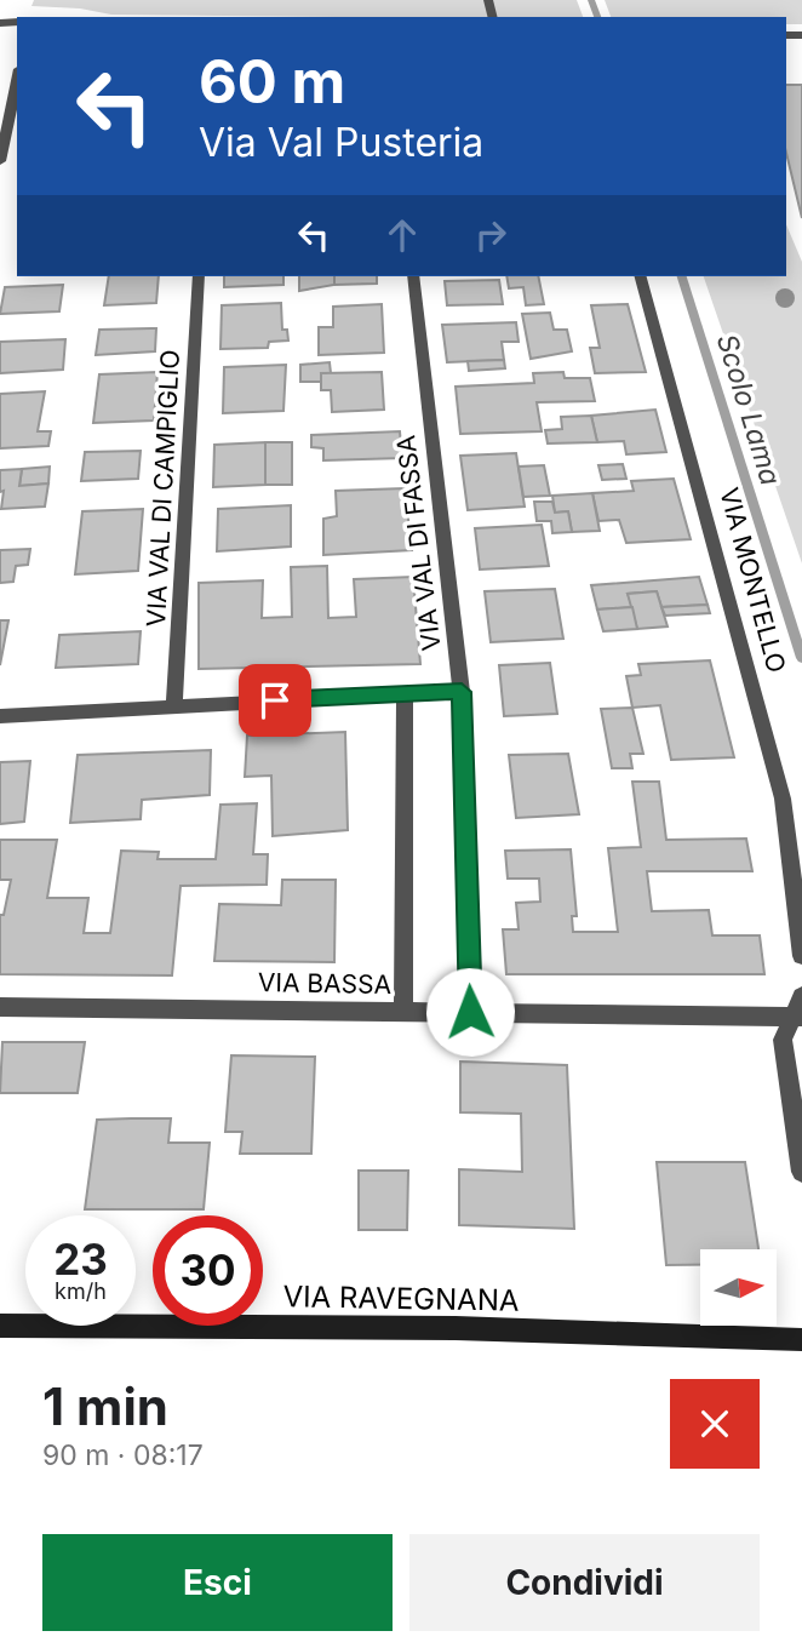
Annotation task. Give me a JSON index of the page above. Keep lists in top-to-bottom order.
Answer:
{
  "streets": {
    "street": [
      "VIA VAL DI CAMPIGLIO",
      "VIA VAL DI FASSA",
      "VIA MONTELLO",
      "VIA BASSA",
      "VIA RAVEGNANA"
    ]
  },
  "crossings": [
    ["VIA VAL DI FASSA", "VIA BASSA"]
  ],
  "water": ["Scolo Lama"],
  "north": "right",
  "page": {
    "turn": ["60 m", "Via Val Pusteria"],
    "speed": "23 km/h",
    "limit": "30",
    "heading": ["1 min", "90 m · 08:17"],
    "buttons": ["Esci", "Condividi"]
  }
}
